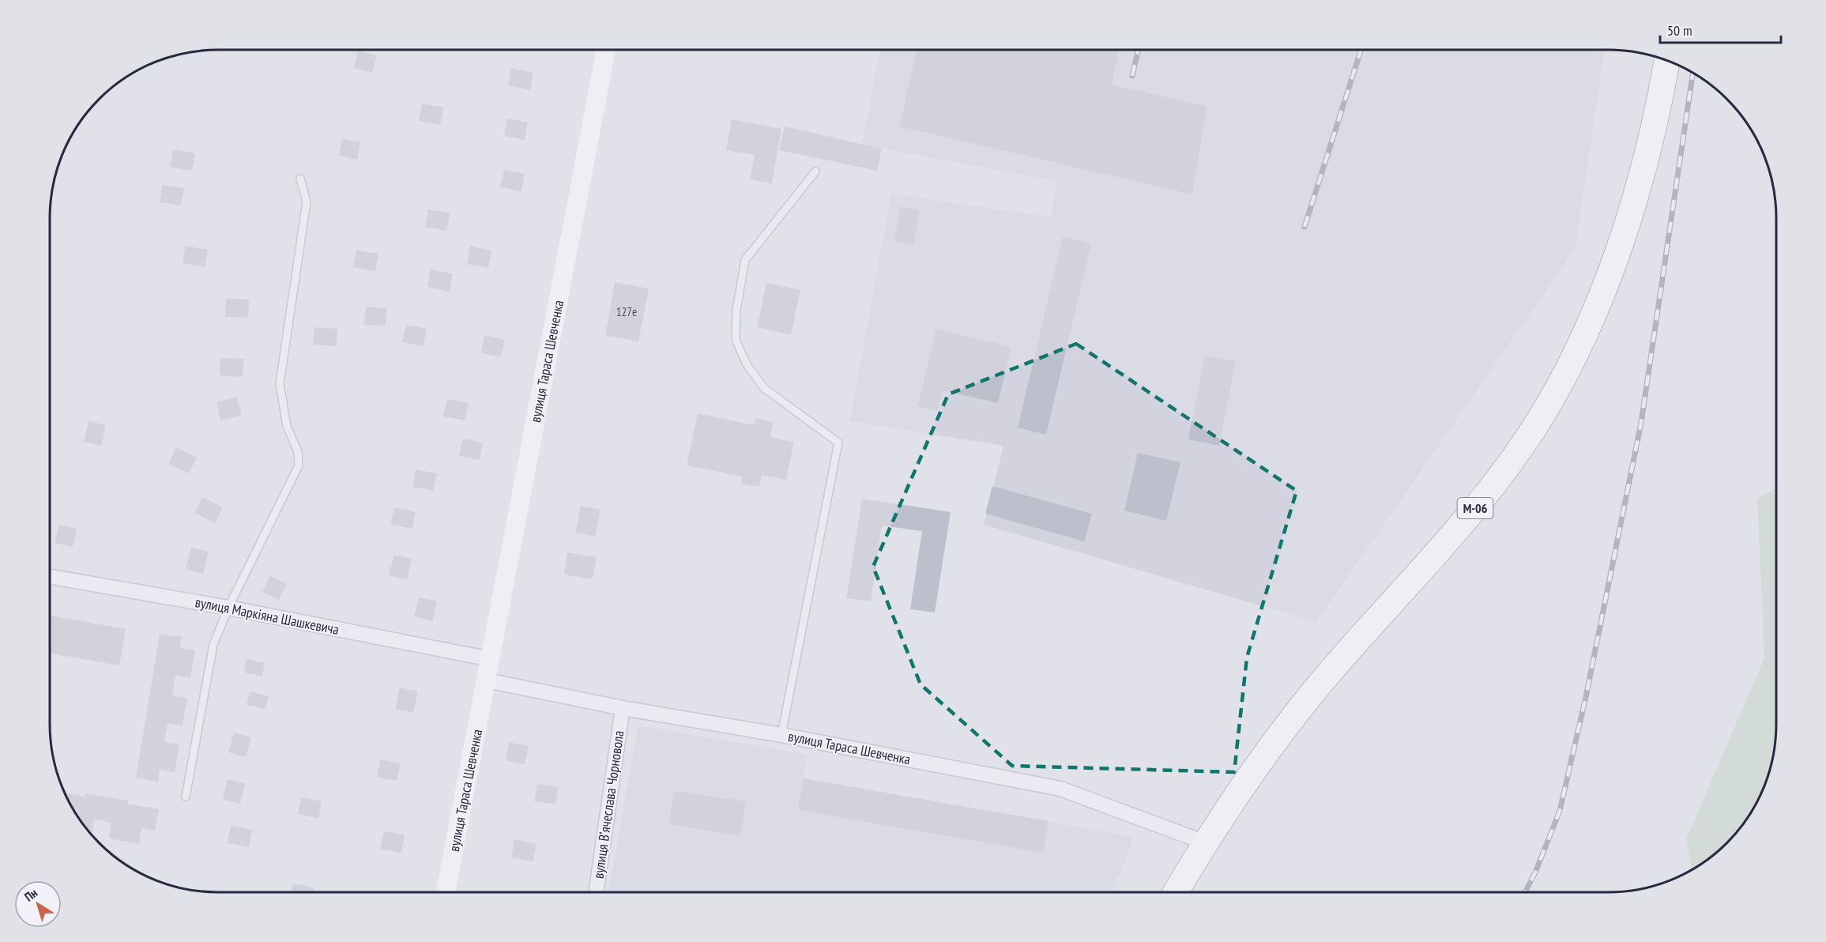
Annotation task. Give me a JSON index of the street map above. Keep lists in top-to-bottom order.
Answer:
{
  "streets": {
    "highway": ["М-06"],
    "street": ["вулиця Тараса Шевченка", "вулиця Маркіяна Шашкевича", "вулиця Вʼячеслава Чорновола"]
  },
  "crossings": [
    ["вулиця Тараса Шевченка", "М-06"],
    ["вулиця Тараса Шевченка", "вулиця Маркіяна Шашкевича"],
    ["вулиця Тараса Шевченка", "вулиця Вʼячеслава Чорновола"]
  ],
  "house_numbers": ["127е"],
  "scale_bar": "50 m",
  "north": "top left"
}
